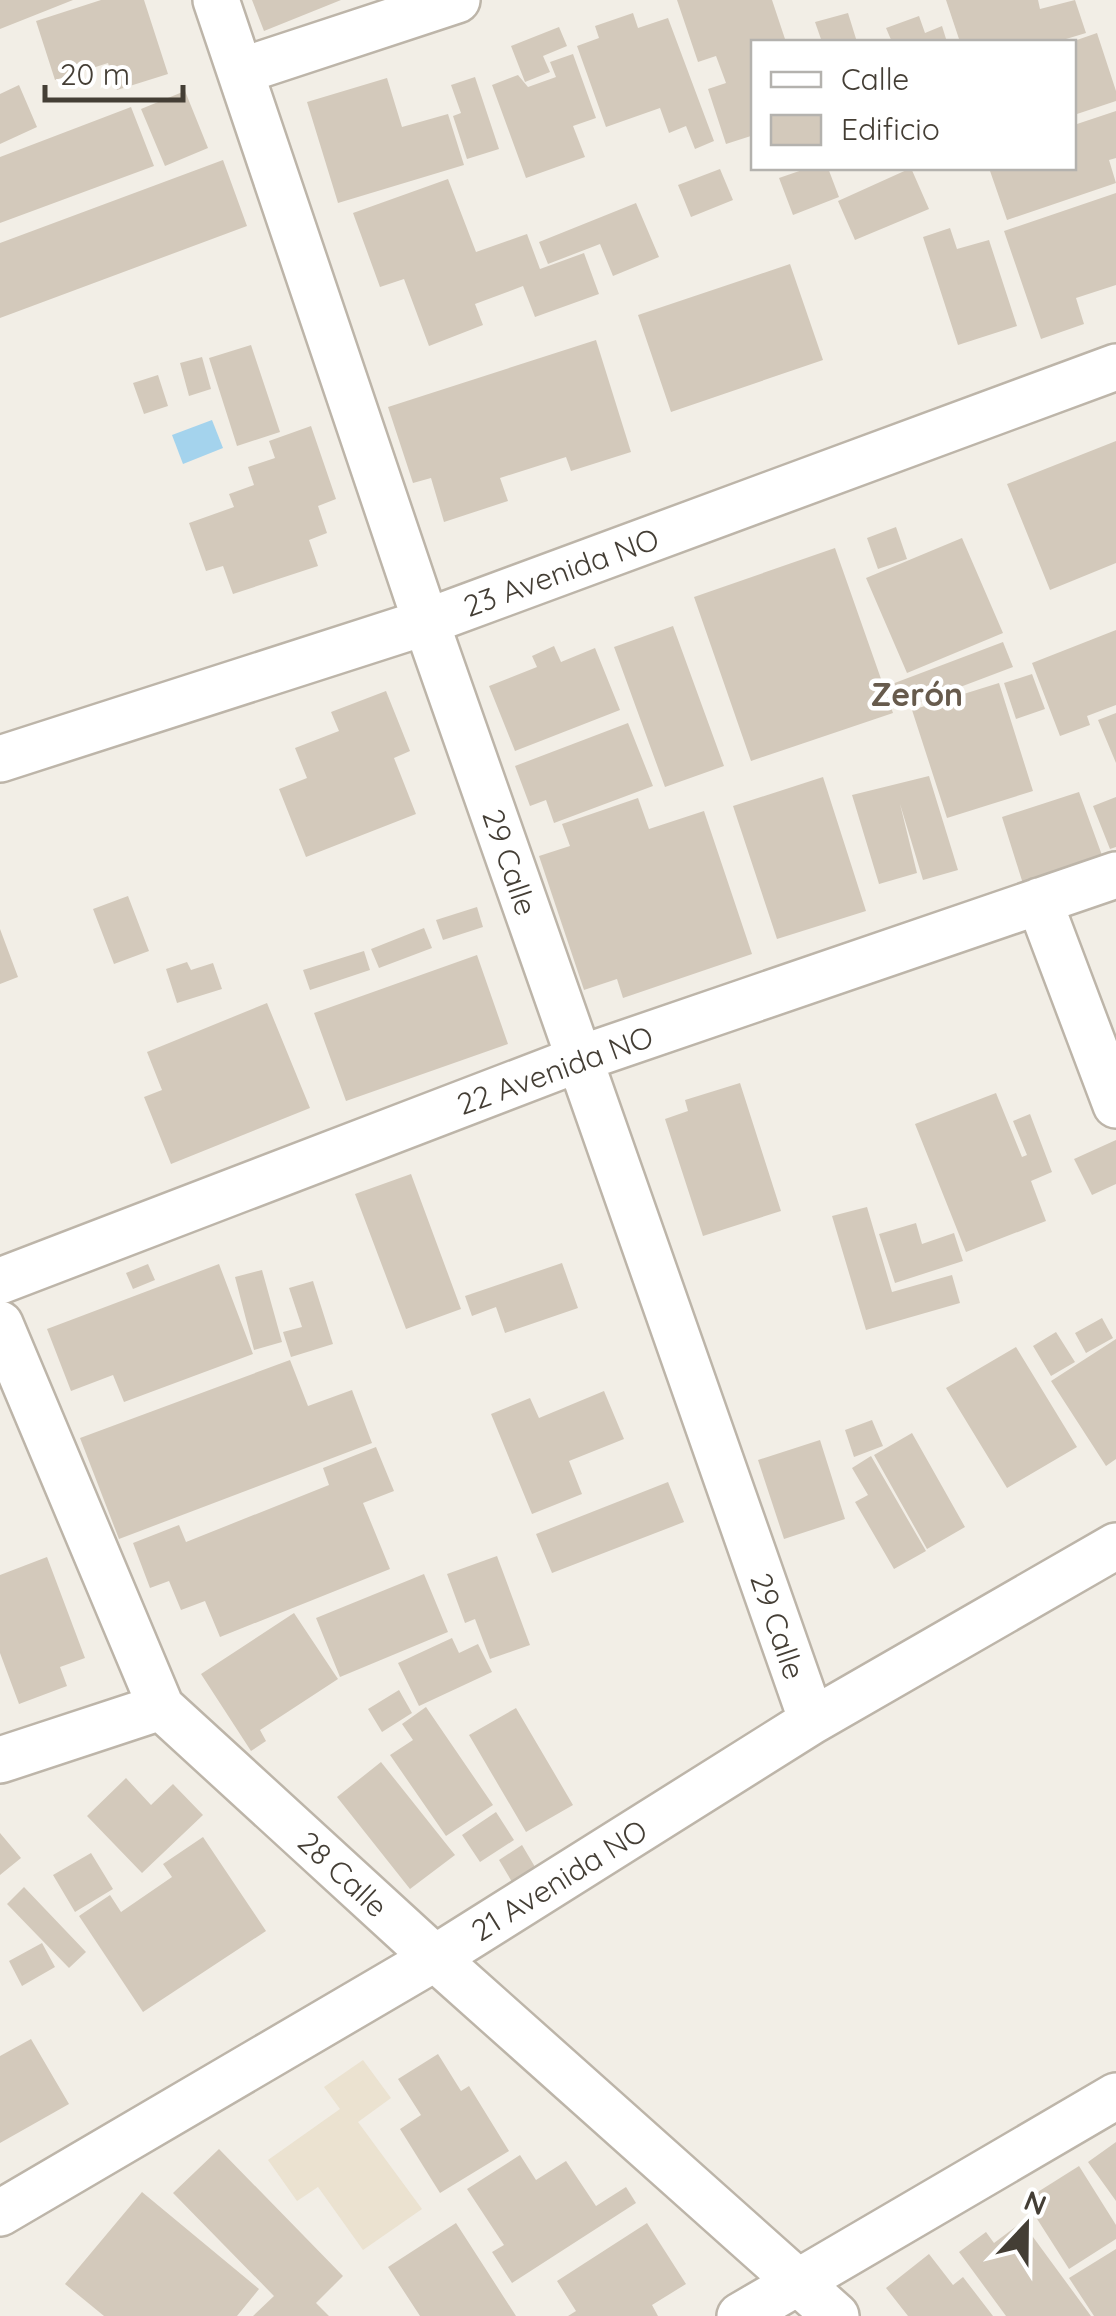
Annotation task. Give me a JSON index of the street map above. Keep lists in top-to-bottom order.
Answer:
{
  "streets": {
    "street": [
      "23 Avenida NO",
      "29 Calle",
      "22 Avenida NO",
      "28 Calle",
      "21 Avenida NO"
    ]
  },
  "crossings": [
    ["23 Avenida NO", "29 Calle"],
    ["29 Calle", "22 Avenida NO"],
    ["29 Calle", "21 Avenida NO"],
    ["28 Calle", "21 Avenida NO"]
  ],
  "districts": ["Zerón"],
  "legend": ["Calle", "Edificio"],
  "scale_bar": "20 m",
  "north": "top"
}
